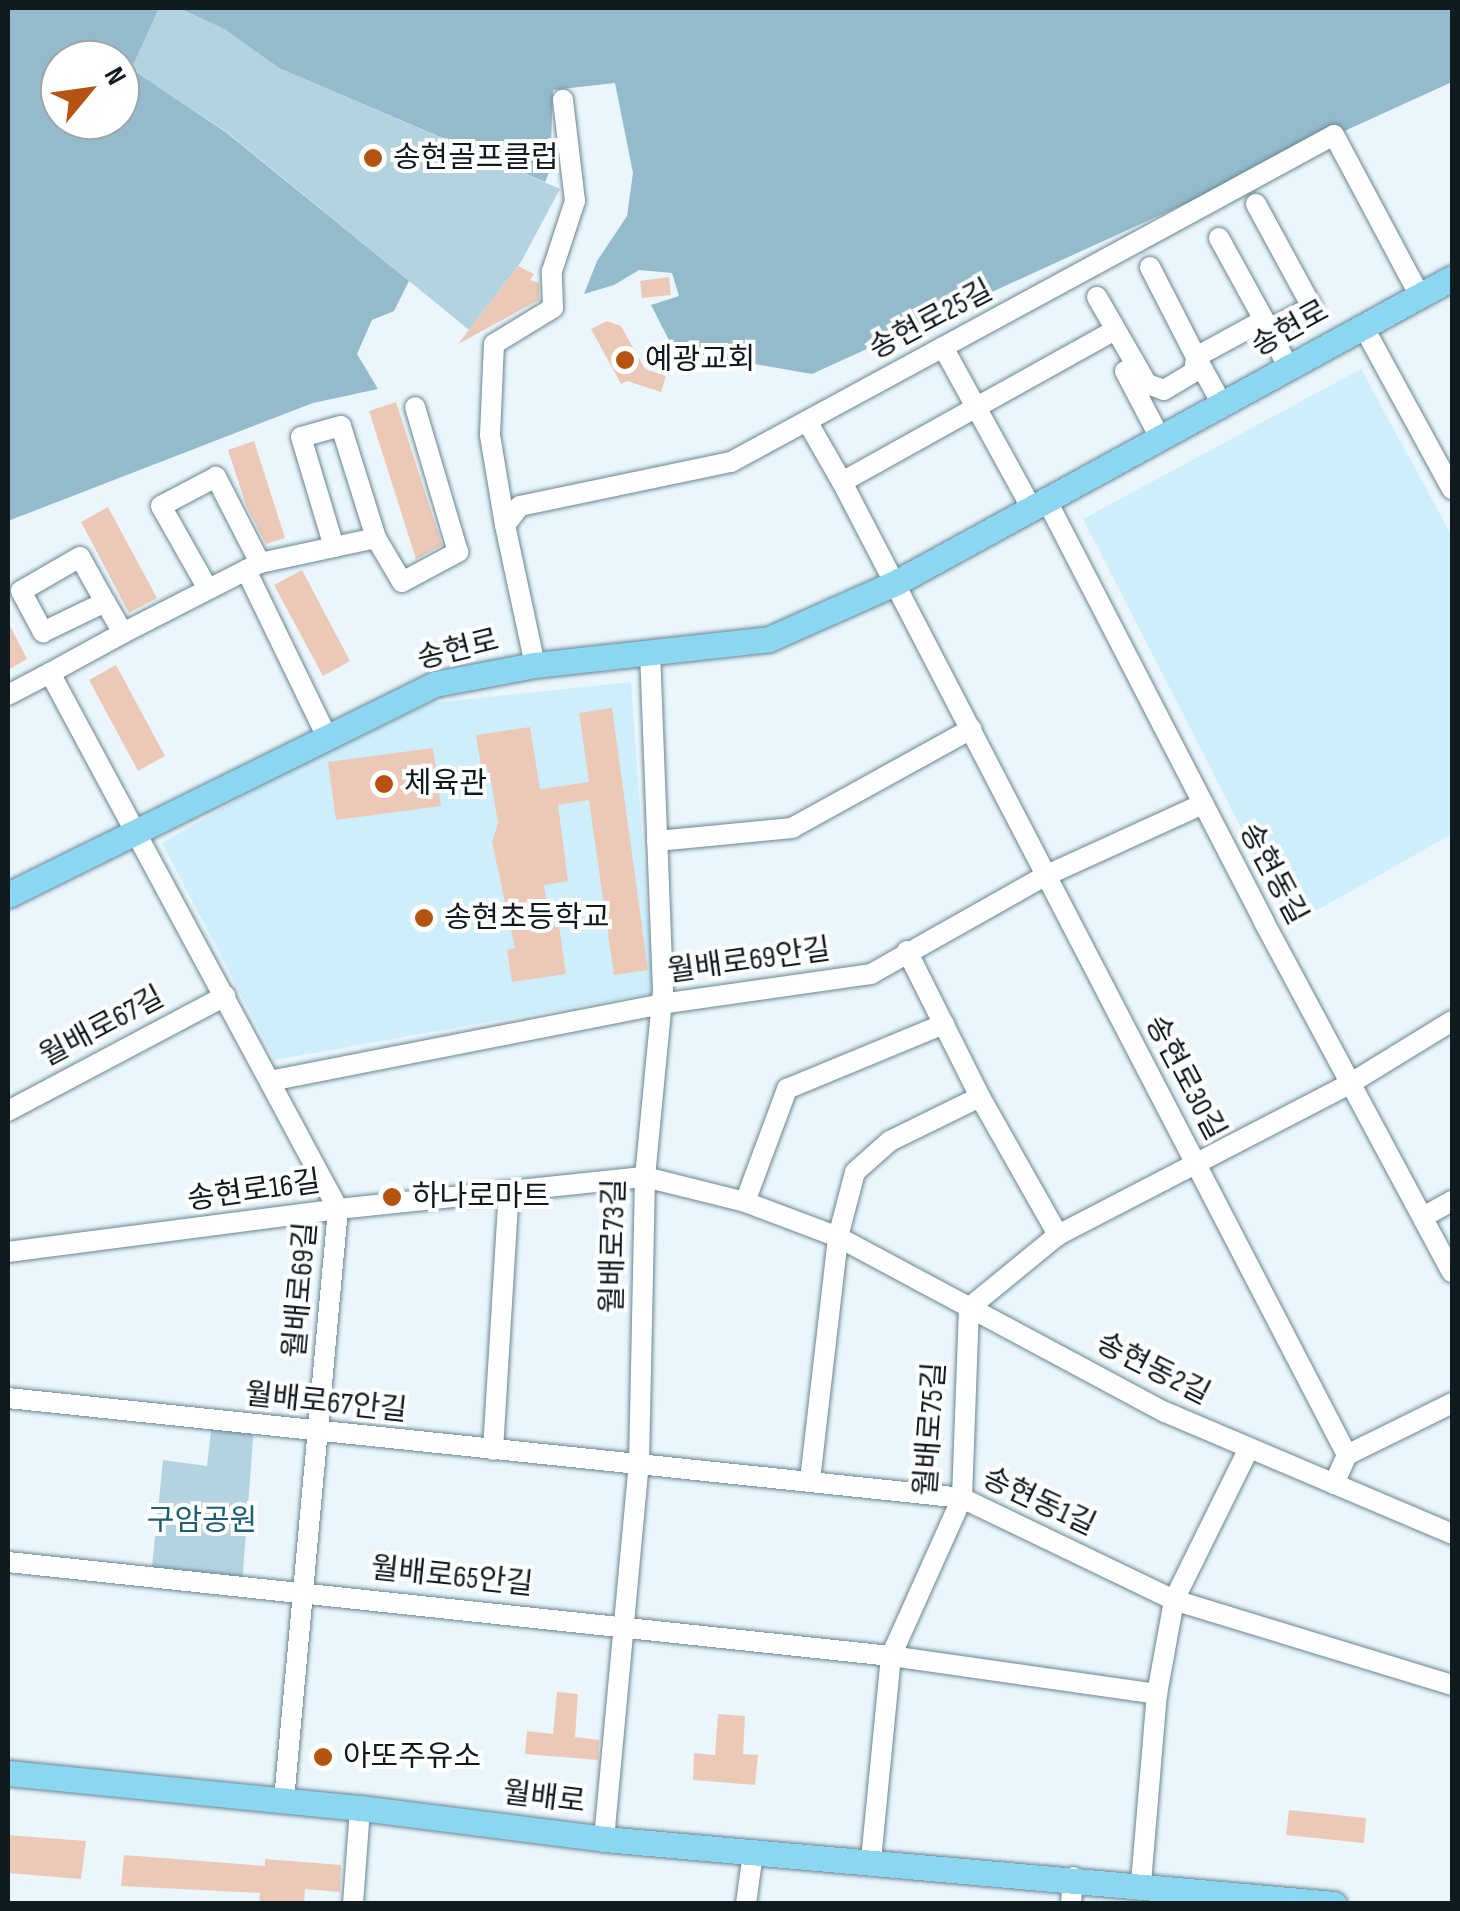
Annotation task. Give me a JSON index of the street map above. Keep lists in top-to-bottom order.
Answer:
{
  "streets": {
    "main road": ["송현로", "월배로"],
    "street": [
      "송현로25길",
      "송현동길",
      "월배로69안길",
      "월배로67길",
      "송현로30길",
      "송현로16길",
      "월배로73길",
      "월배로69길",
      "송현동2길",
      "월배로67안길",
      "월배로75길",
      "송현동1길",
      "월배로65안길"
    ]
  },
  "crossings": [
    ["송현로25길", "송현로"],
    ["송현로25길", "송현동길"],
    ["송현로", "송현동길"],
    ["송현로", "송현로30길"],
    ["송현로", "월배로73길"],
    ["송현로", "월배로69길"],
    ["송현동길", "월배로69안길"],
    ["월배로69안길", "송현로30길"],
    ["월배로69안길", "월배로73길"],
    ["월배로69안길", "월배로69길"],
    ["월배로67길", "월배로69길"],
    ["송현로16길", "월배로73길"],
    ["송현로16길", "월배로69길"],
    ["송현로16길", "송현동2길"],
    ["월배로73길", "송현동2길"],
    ["월배로73길", "월배로67안길"],
    ["월배로73길", "송현동1길"],
    ["월배로73길", "월배로65안길"],
    ["월배로73길", "월배로"],
    ["월배로69길", "월배로67안길"],
    ["월배로69길", "월배로65안길"],
    ["월배로69길", "월배로"],
    ["송현동2길", "월배로75길"],
    ["월배로67안길", "송현동1길"],
    ["월배로75길", "송현동1길"],
    ["월배로75길", "월배로65안길"],
    ["월배로75길", "월배로"]
  ],
  "parks": ["구암공원"],
  "places": [
    "송현골프클럽",
    "예광교회",
    "체육관",
    "송현초등학교",
    "하나로마트",
    "아또주유소"
  ],
  "north": "top right"
}
